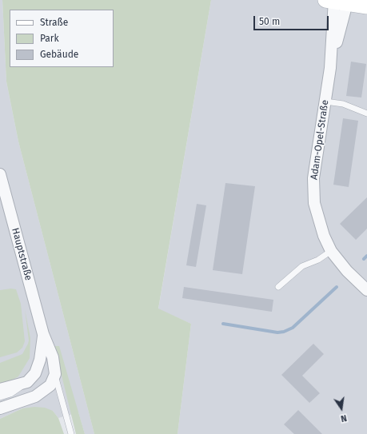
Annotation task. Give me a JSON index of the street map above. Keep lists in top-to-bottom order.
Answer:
{
  "streets": {
    "street": ["Adam-Opel-Straße", "Hauptstraße"]
  },
  "legend": ["Straße", "Park", "Gebäude"],
  "scale_bar": "50 m",
  "north": "bottom"
}
